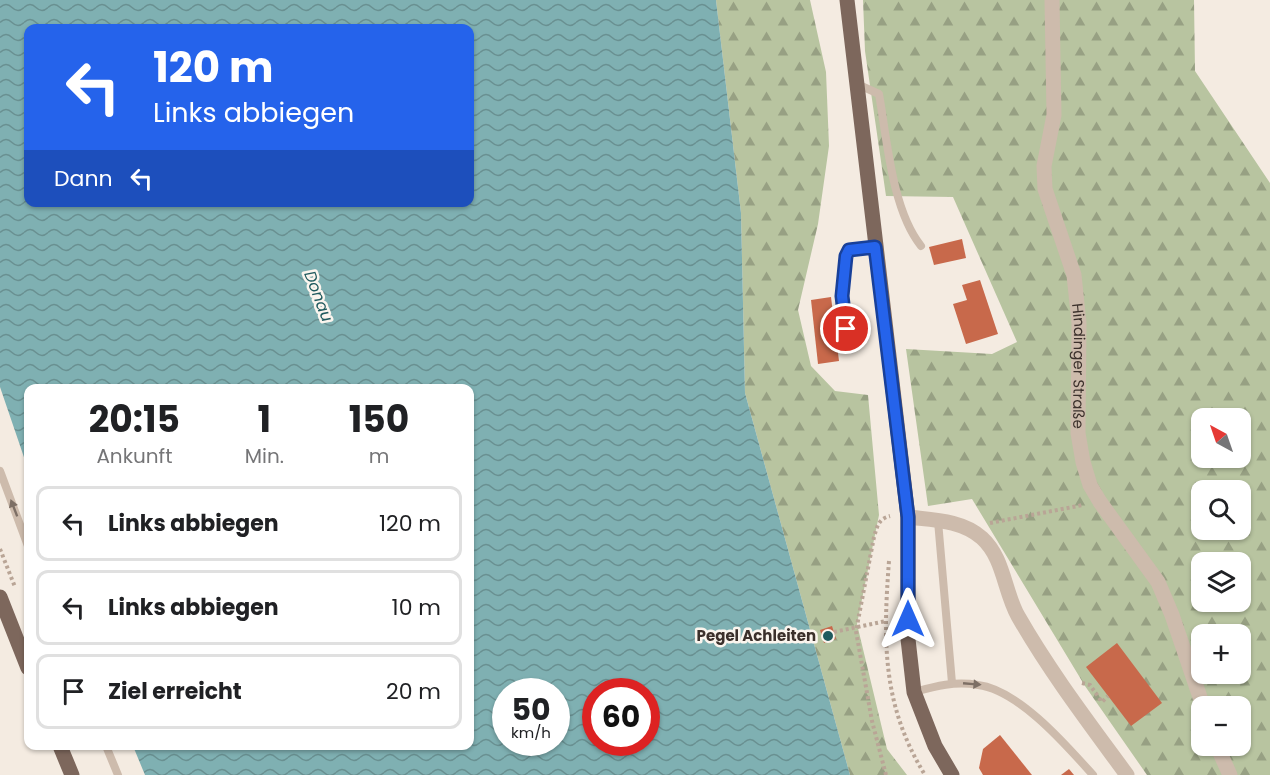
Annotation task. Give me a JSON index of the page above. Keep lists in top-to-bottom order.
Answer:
{
  "streets": {
    "street": ["Hindinger Straße"]
  },
  "water": ["Donau"],
  "places": ["Pegel Achleiten"],
  "north": "top left",
  "page": {
    "turn": ["120 m", "Links abbiegen"],
    "then": "Dann",
    "eta": [
      "20:15",
      "Ankunft",
      "1",
      "Min.",
      "150",
      "m"
    ],
    "map_buttons": ["+", "−"],
    "list": [
      {
        "name": "Links abbiegen",
        "value": "120 m"
      },
      {
        "name": "Links abbiegen",
        "value": "10 m"
      },
      {
        "name": "Ziel erreicht",
        "value": "20 m"
      }
    ],
    "speed": "50 km/h",
    "limit": "60"
  }
}
